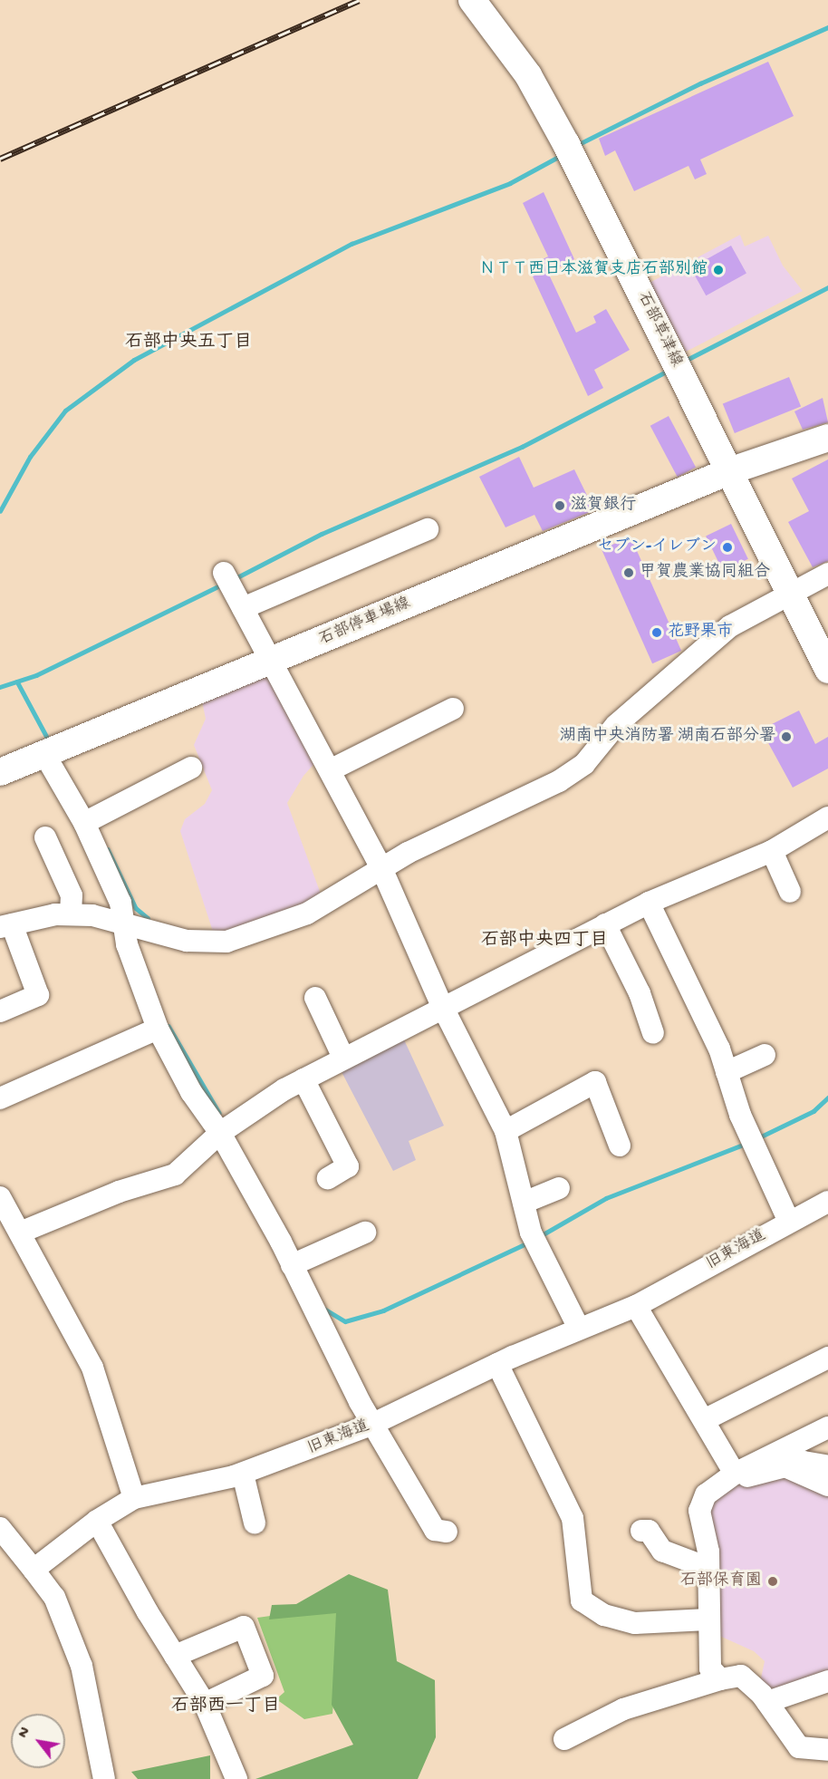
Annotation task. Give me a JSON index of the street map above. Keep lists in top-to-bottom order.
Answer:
{
  "streets": {
    "main road": ["石部草津線", "石部停車場線"],
    "street": ["旧東海道"]
  },
  "crossings": [
    ["石部草津線", "石部停車場線"]
  ],
  "districts": ["石部中央五丁目", "石部中央四丁目", "石部西一丁目"],
  "places": [
    "ＮＴＴ西日本滋賀支店石部別館",
    "滋賀銀行",
    "セブン-イレブン",
    "甲賀農業協同組合",
    "花野果市",
    "湖南中央消防署 湖南石部分署",
    "石部保育園"
  ],
  "north": "top left"
}
